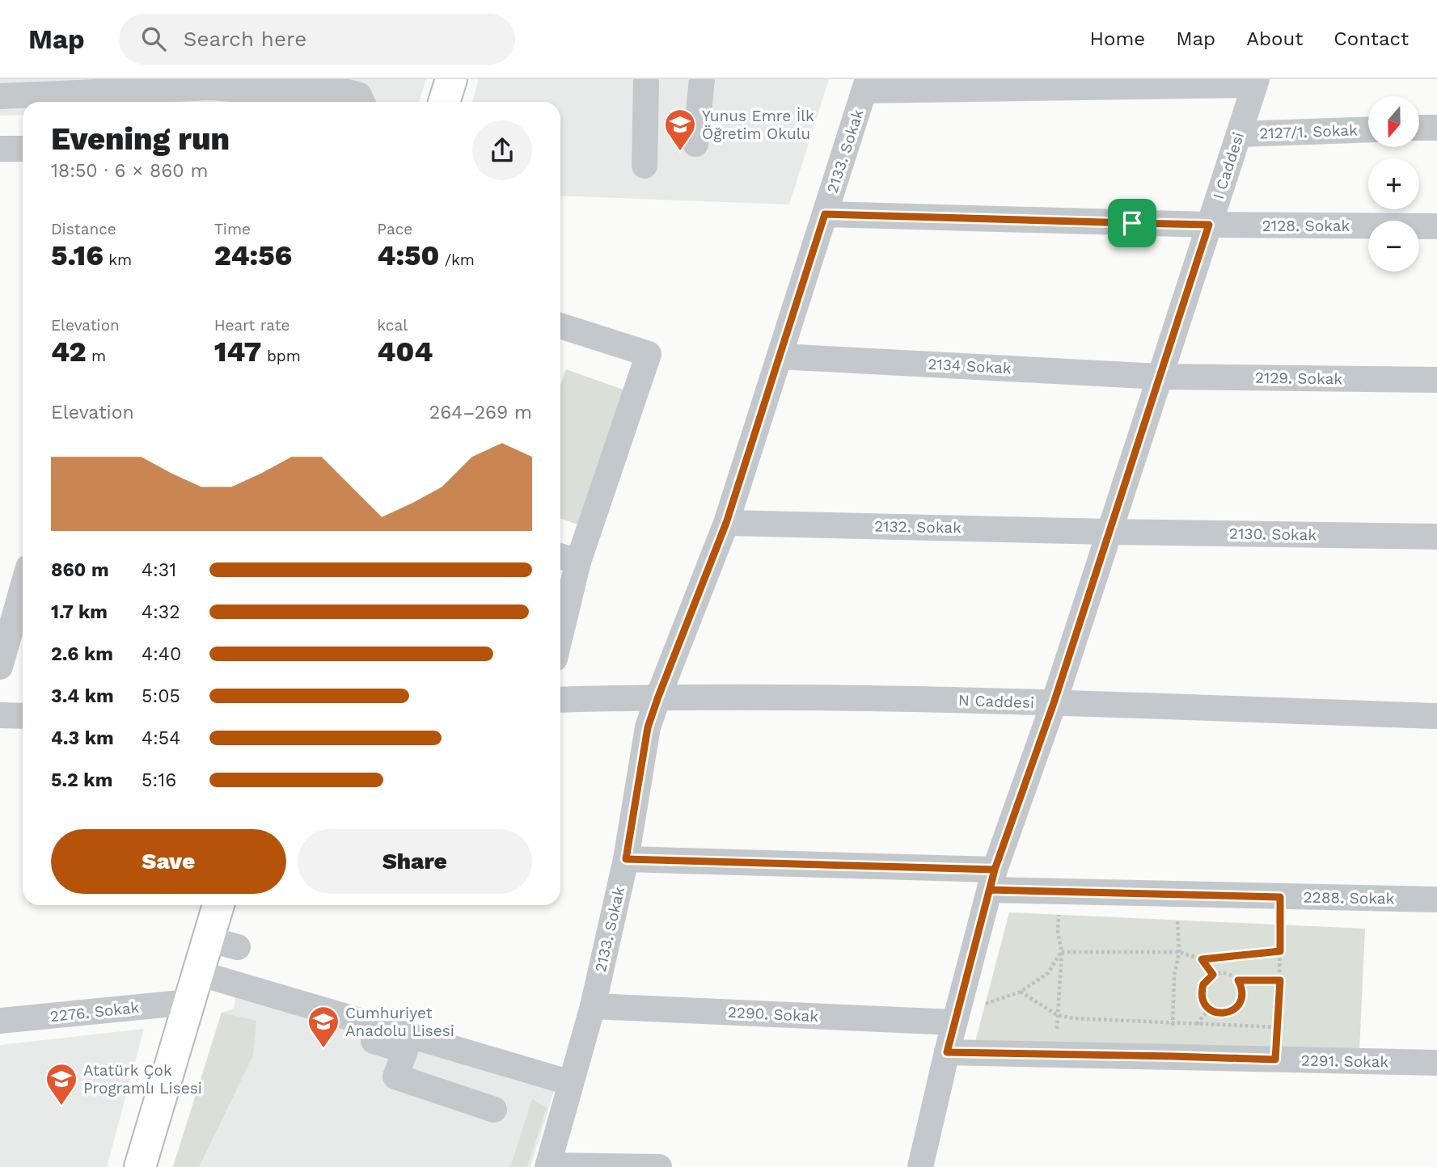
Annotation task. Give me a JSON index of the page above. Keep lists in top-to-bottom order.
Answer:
{
  "streets": {
    "street": [
      "2127/1. Sokak",
      "2133. Sokak",
      "I Caddesi",
      "2128. Sokak",
      "2134 Sokak",
      "2129. Sokak",
      "2132. Sokak",
      "2130. Sokak",
      "N Caddesi",
      "2288. Sokak",
      "2276. Sokak",
      "2290. Sokak",
      "2291. Sokak"
    ]
  },
  "crossings": [
    ["2127/1. Sokak", "I Caddesi"],
    ["2133. Sokak", "2128. Sokak"],
    ["2133. Sokak", "2134 Sokak"],
    ["2133. Sokak", "2132. Sokak"],
    ["2133. Sokak", "N Caddesi"],
    ["2133. Sokak", "2288. Sokak"],
    ["2133. Sokak", "2290. Sokak"],
    ["I Caddesi", "2128. Sokak"],
    ["I Caddesi", "2134 Sokak"],
    ["I Caddesi", "2129. Sokak"],
    ["I Caddesi", "2132. Sokak"],
    ["I Caddesi", "2130. Sokak"],
    ["I Caddesi", "N Caddesi"],
    ["I Caddesi", "2288. Sokak"],
    ["I Caddesi", "2290. Sokak"],
    ["I Caddesi", "2291. Sokak"],
    ["2134 Sokak", "2129. Sokak"],
    ["2132. Sokak", "2130. Sokak"]
  ],
  "places": {
    "school or university": ["Yunus Emre İlk Öğretim Okulu", "Cumhuriyet Anadolu Lisesi", "Atatürk Çok Programlı Lisesi"]
  },
  "north": "bottom",
  "page": {
    "header": "Map",
    "search": "Search here",
    "nav": [
      "Home",
      "Map",
      "About",
      "Contact"
    ],
    "map_buttons": ["+", "−"],
    "heading": ["Evening run", "18:50 · 6 × 860 m"],
    "stats": [
      ["Distance", "5.16 km"],
      ["Time", "24:56"],
      ["Pace", "4:50 /km"],
      ["Elevation", "42 m"],
      ["Heart rate", "147 bpm"],
      ["kcal", "404"]
    ],
    "chart": ["Elevation", "264–269 m"],
    "list": [
      {
        "name": "860 m",
        "note": "4:31"
      },
      {
        "name": "1.7 km",
        "note": "4:32"
      },
      {
        "name": "2.6 km",
        "note": "4:40"
      },
      {
        "name": "3.4 km",
        "note": "5:05"
      },
      {
        "name": "4.3 km",
        "note": "4:54"
      },
      {
        "name": "5.2 km",
        "note": "5:16"
      }
    ],
    "buttons": ["Save", "Share"]
  }
}
